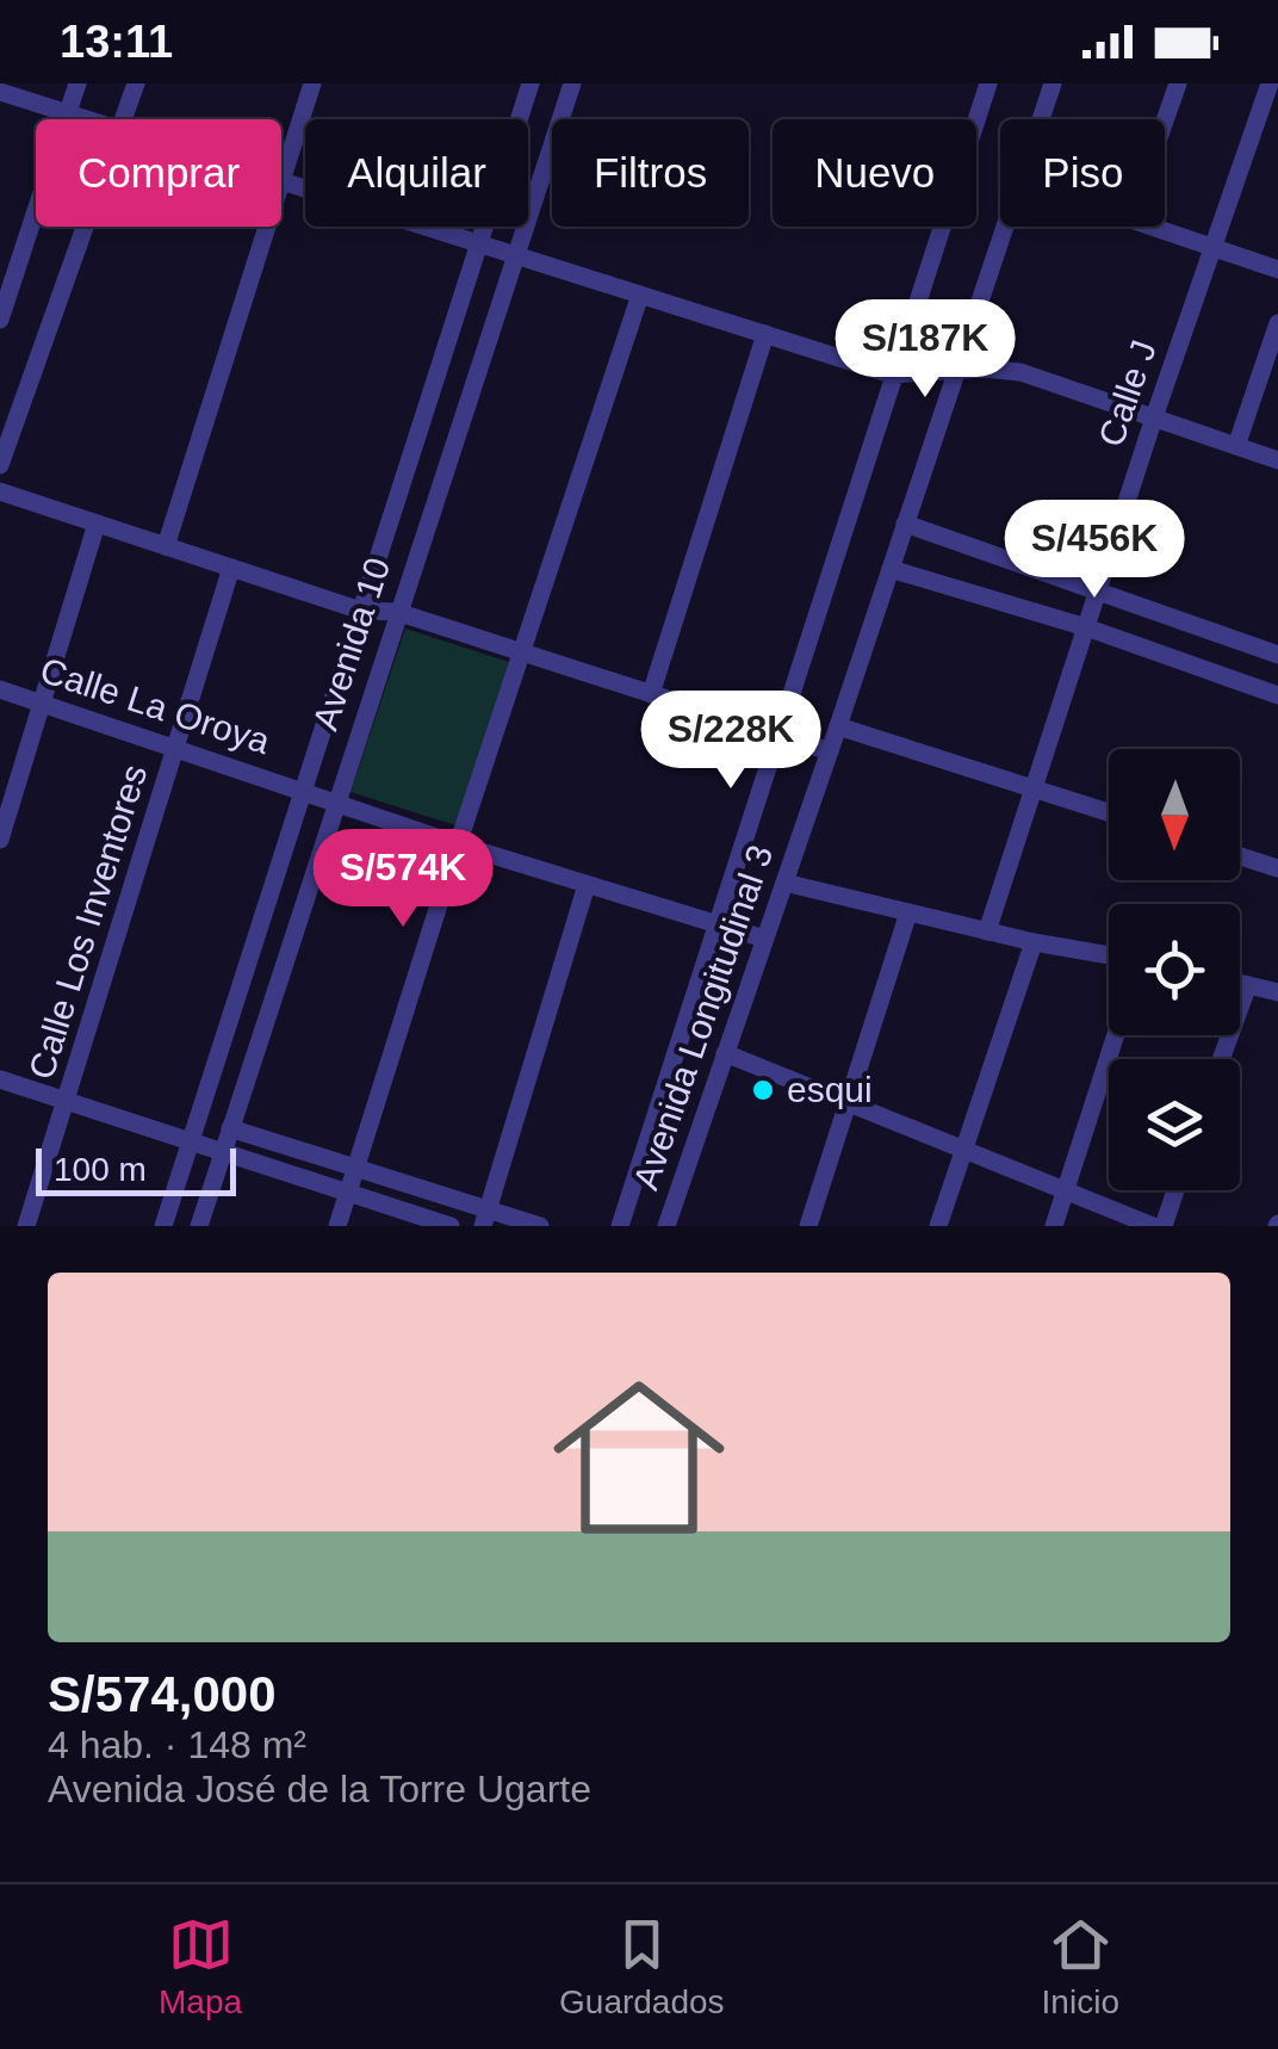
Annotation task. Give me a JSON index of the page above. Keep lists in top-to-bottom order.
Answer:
{
  "streets": {
    "street": [
      "Calle J",
      "Avenida 10",
      "Calle La Oroya",
      "Calle Los Inventores",
      "Avenida Longitudinal 3"
    ]
  },
  "crossings": [
    ["Avenida 10", "Calle La Oroya"],
    ["Calle La Oroya", "Calle Los Inventores"],
    ["Calle La Oroya", "Avenida Longitudinal 3"]
  ],
  "places": ["esqui"],
  "scale_bar": "100 m",
  "north": "bottom",
  "page": {
    "status": "13:11",
    "chip": [
      "Comprar",
      "Alquilar",
      "Filtros",
      "Nuevo",
      "Piso"
    ],
    "price": [
      "S/187K",
      "S/456K",
      "S/228K",
      "S/574K"
    ],
    "scale": "100 m",
    "list": [
      {
        "name": "S/574,000",
        "note": "4 hab. · 148 m² · Avenida José de la Torre Ugarte"
      }
    ],
    "tabs": ["Mapa", "Guardados", "Inicio"]
  }
}
